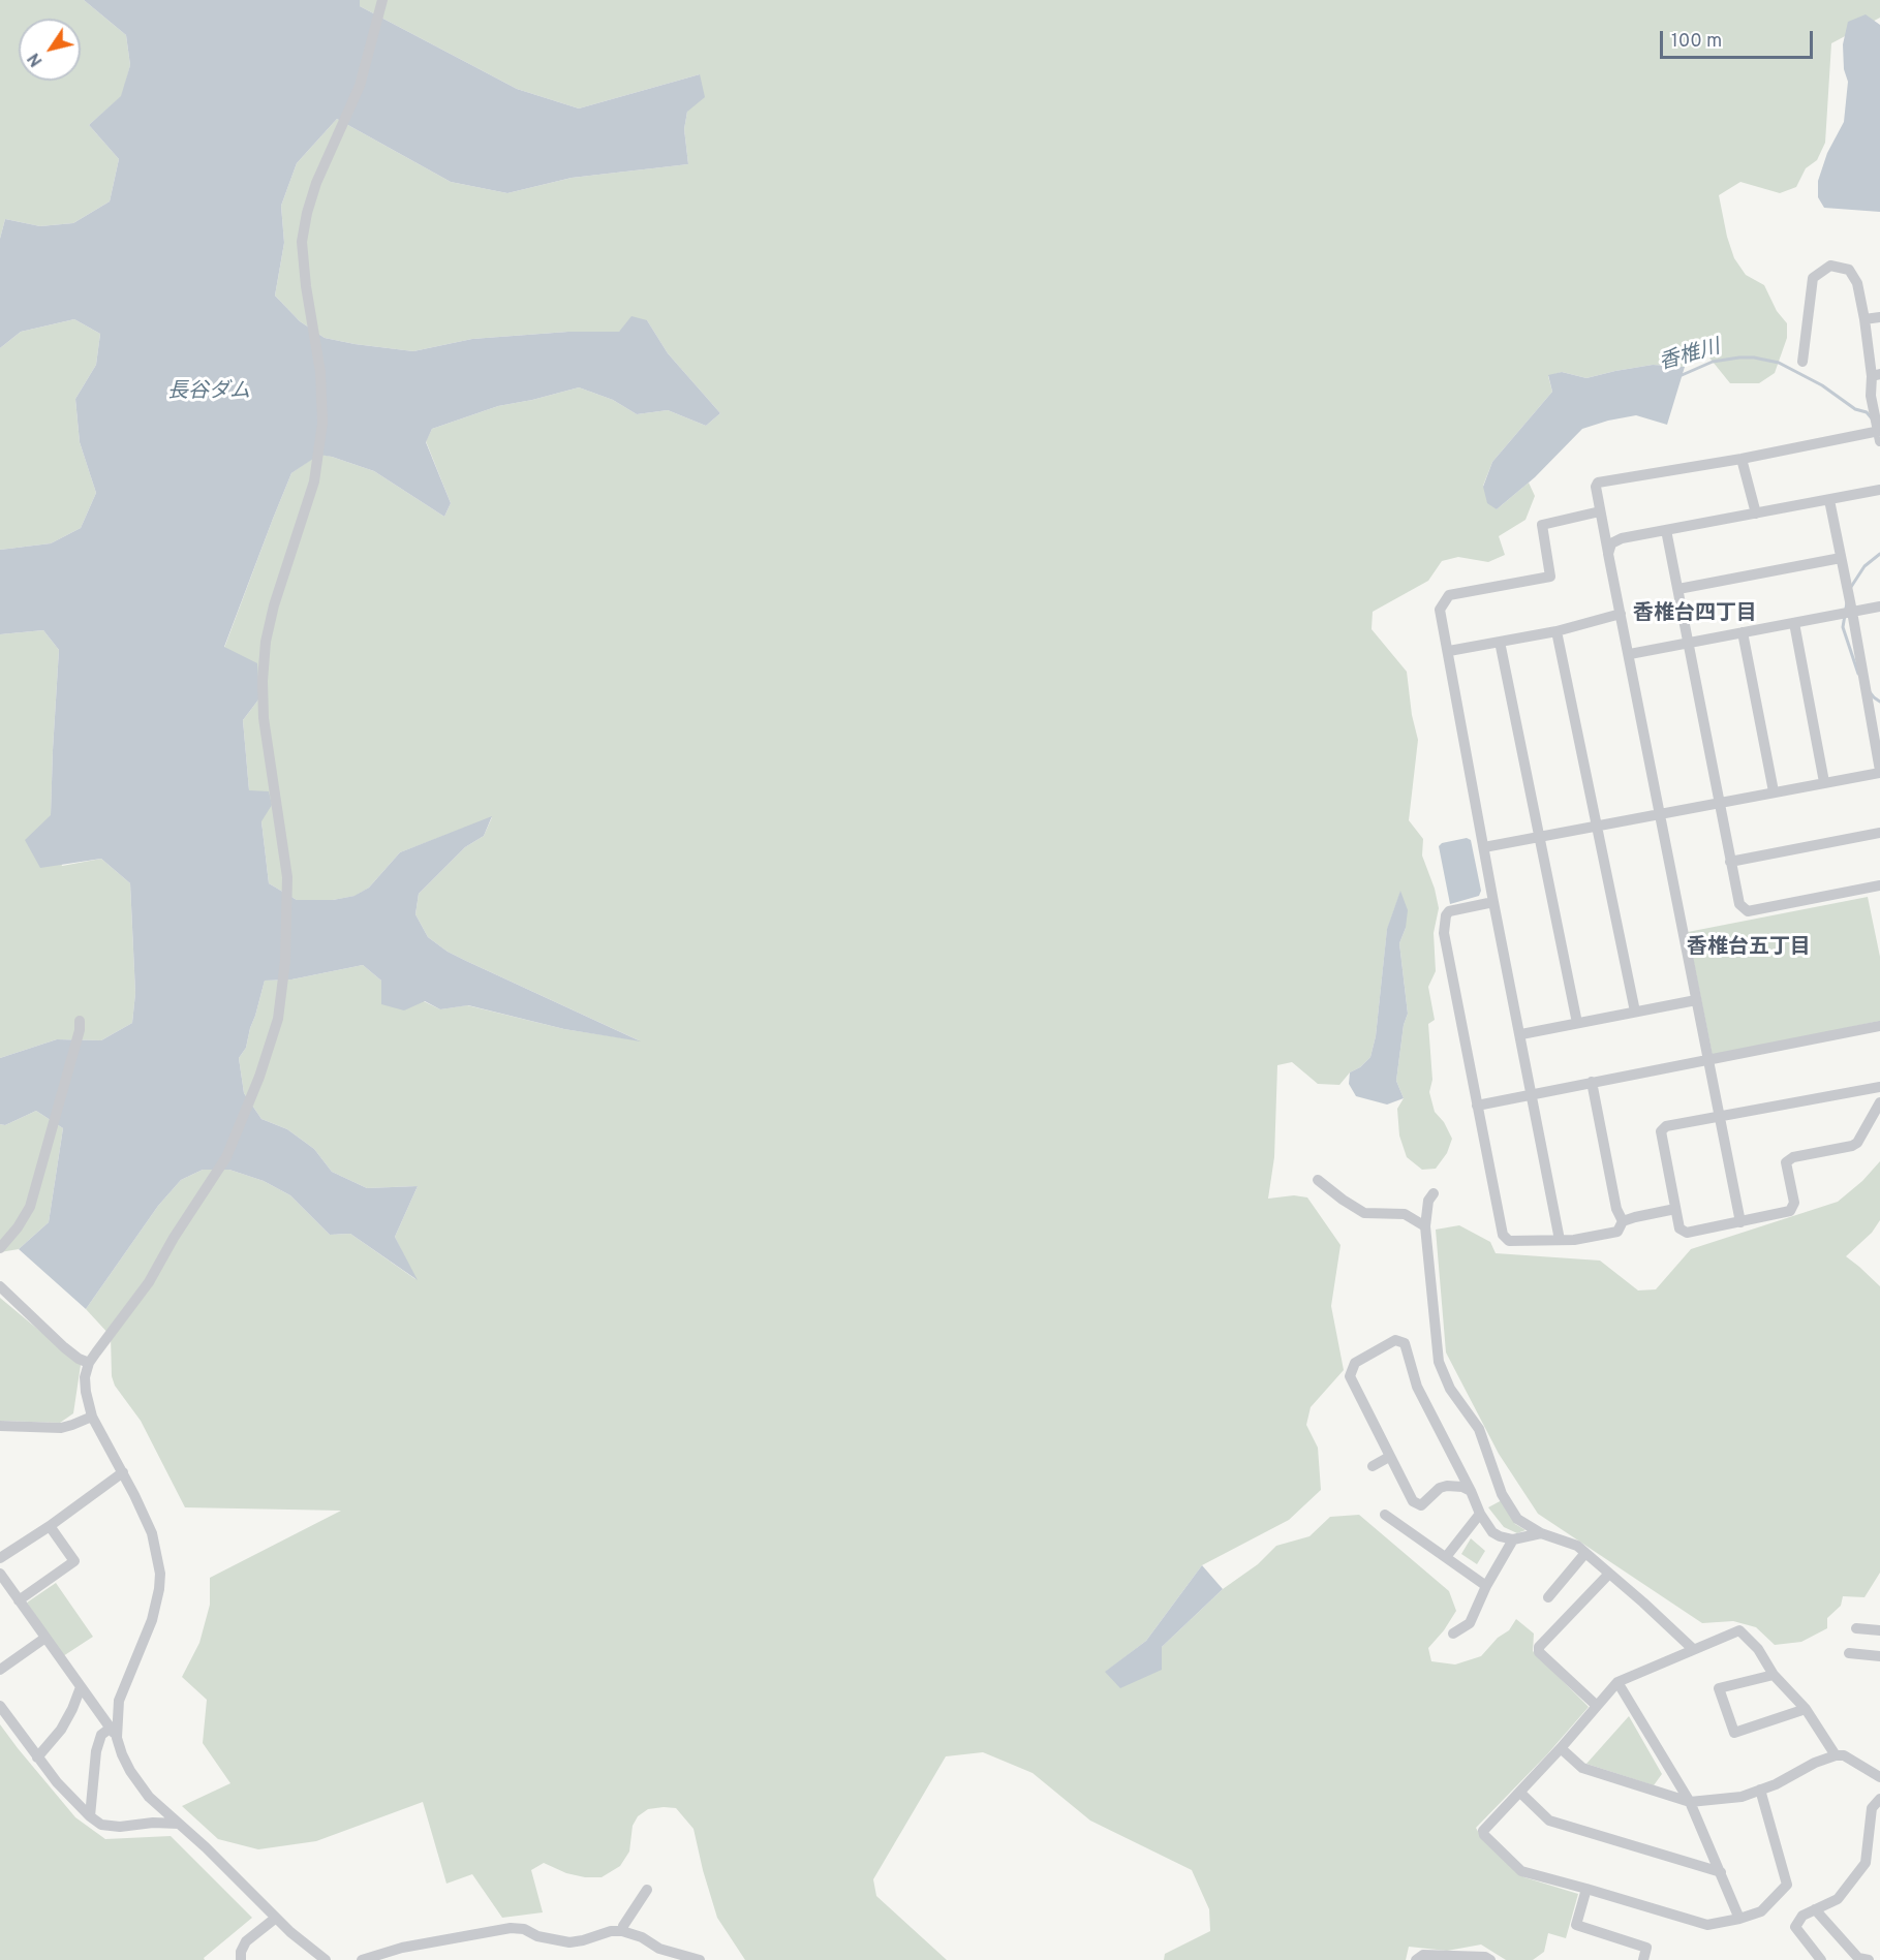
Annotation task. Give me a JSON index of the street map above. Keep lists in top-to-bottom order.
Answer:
{
  "districts": ["香椎台四丁目", "香椎台五丁目"],
  "water": ["香椎川", "長谷ダム"],
  "scale_bar": "100 m",
  "north": "bottom left"
}
